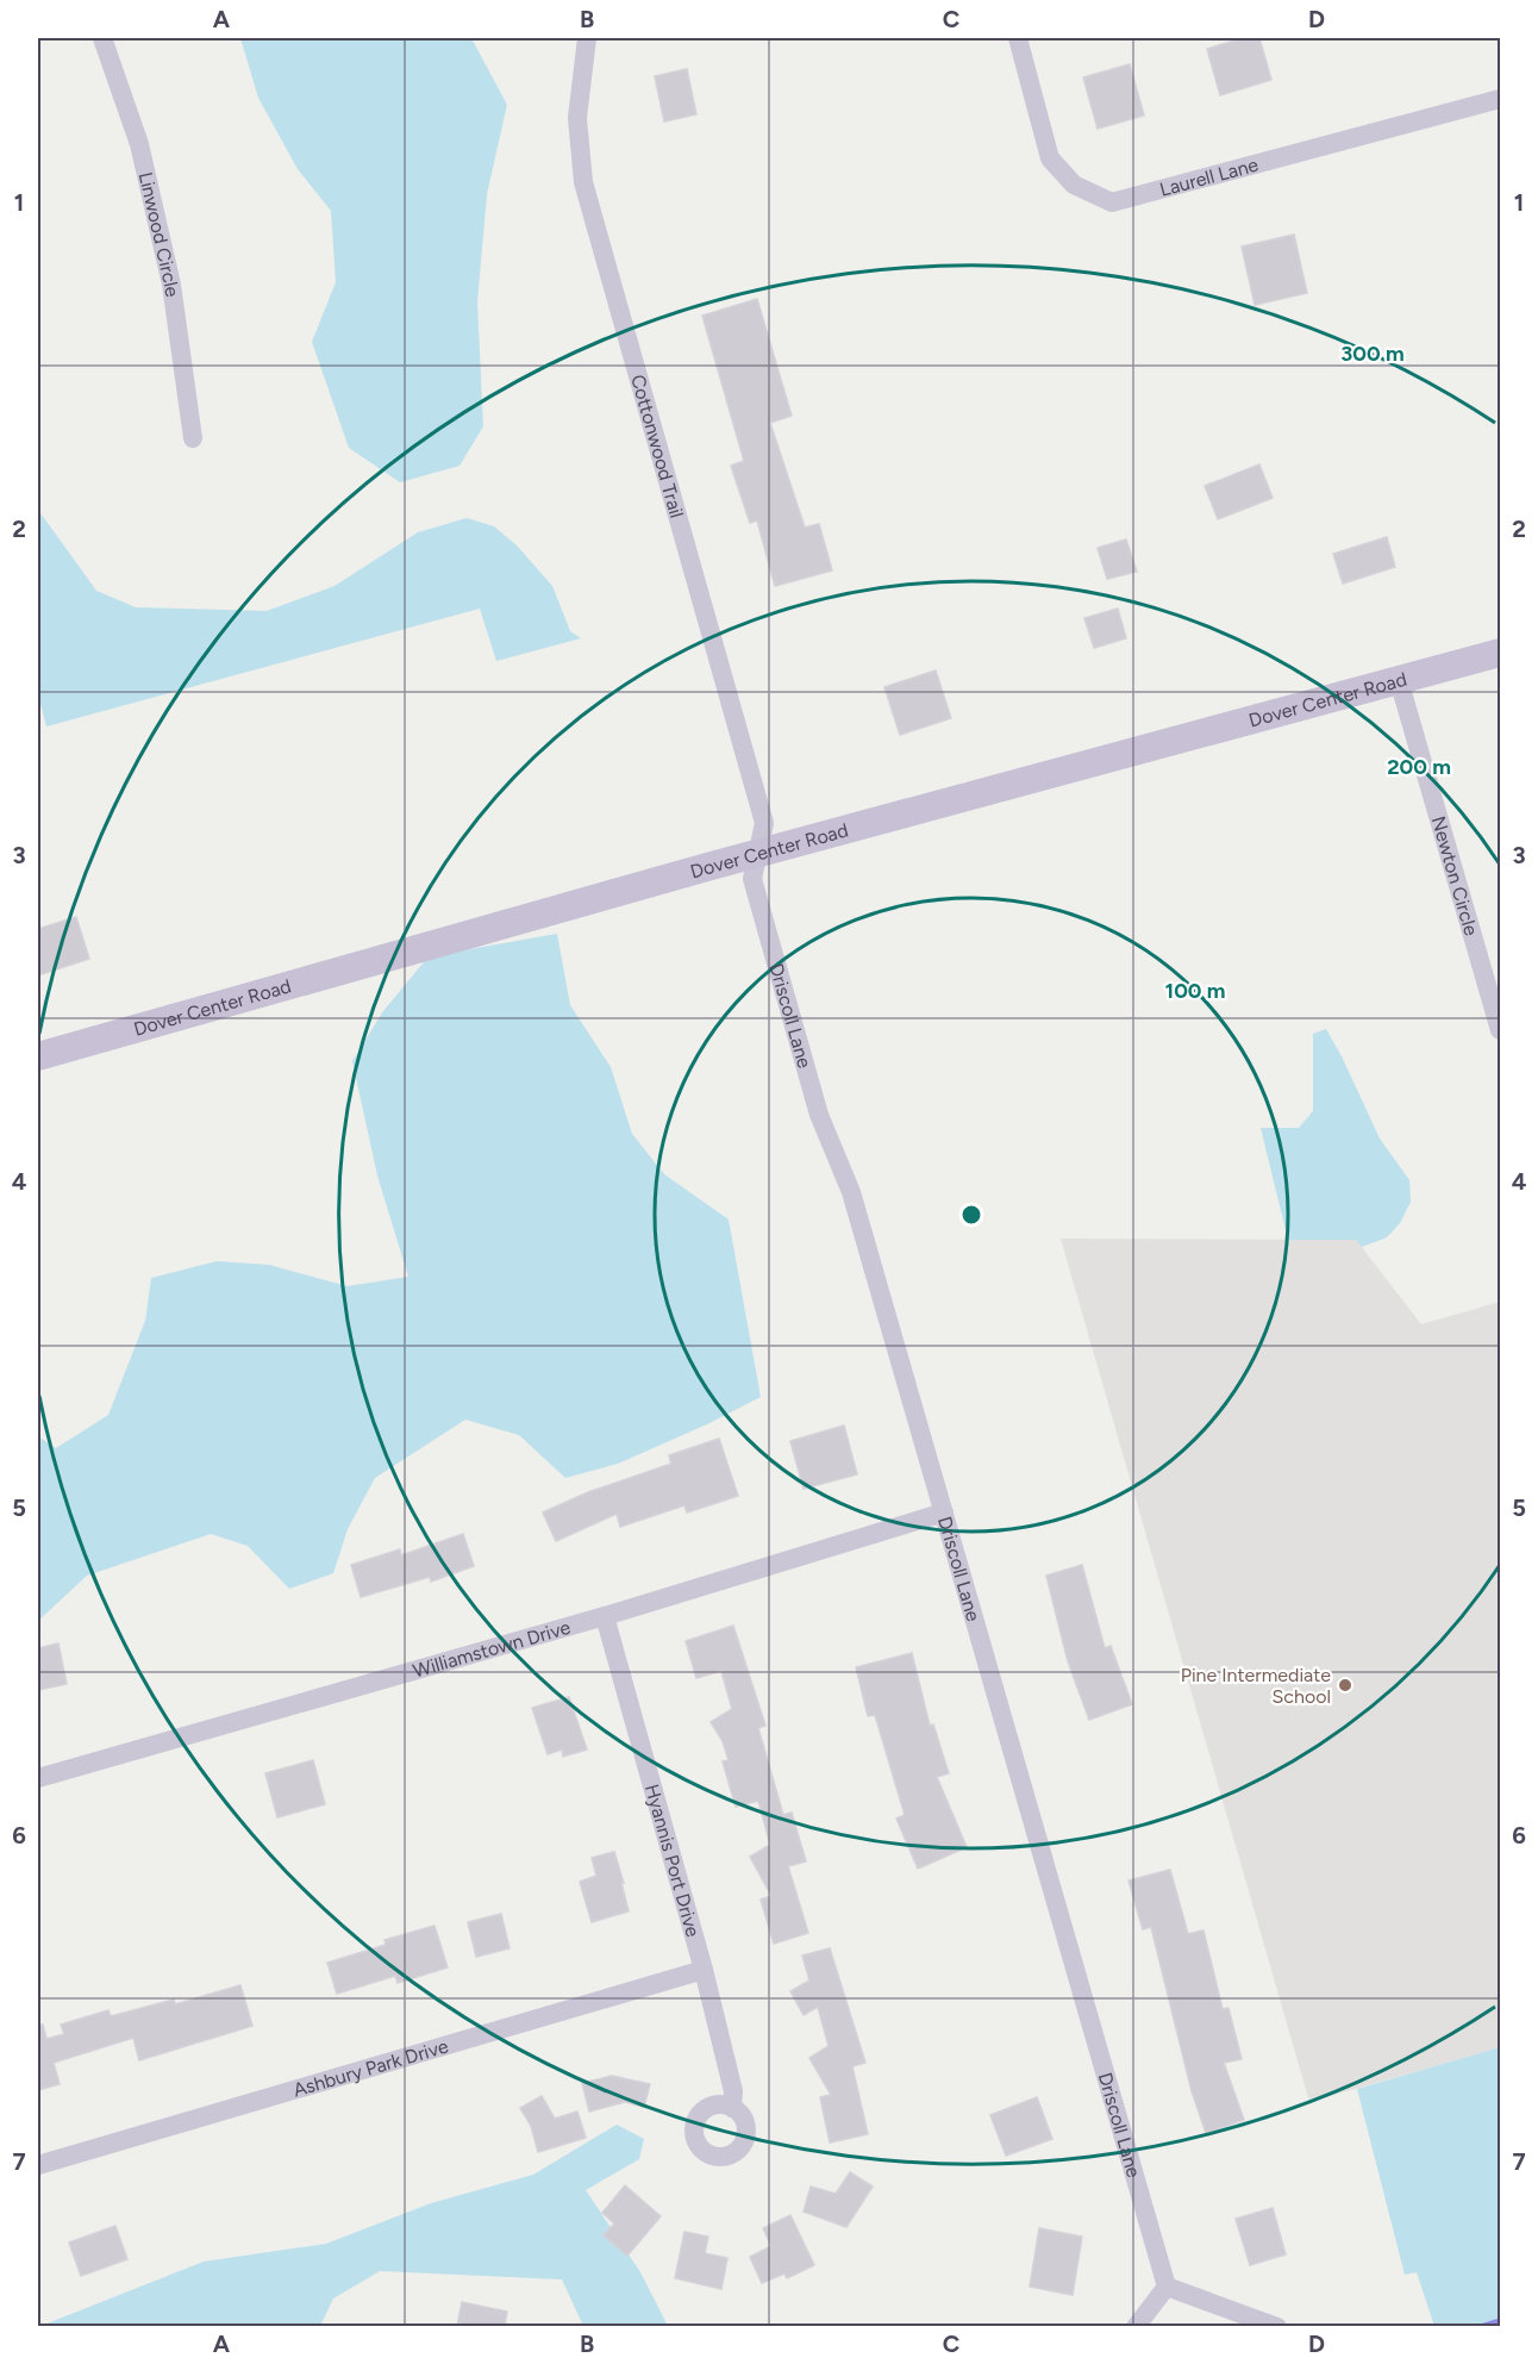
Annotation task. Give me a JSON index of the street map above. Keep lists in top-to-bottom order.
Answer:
{
  "streets": {
    "street": [
      "Laurell Lane",
      "Linwood Circle",
      "Cottonwood Trail",
      "Dover Center Road",
      "Newton Circle",
      "Driscoll Lane",
      "Williamstown Drive",
      "Hyannis Port Drive",
      "Ashbury Park Drive"
    ]
  },
  "crossings": [
    ["Cottonwood Trail", "Dover Center Road"],
    ["Cottonwood Trail", "Driscoll Lane"],
    ["Dover Center Road", "Newton Circle"],
    ["Dover Center Road", "Driscoll Lane"],
    ["Driscoll Lane", "Williamstown Drive"],
    ["Williamstown Drive", "Hyannis Port Drive"],
    ["Hyannis Port Drive", "Ashbury Park Drive"]
  ],
  "places": ["Pine Intermediate School"],
  "grid": {
    "columns": [
      "A",
      "B",
      "C",
      "D"
    ],
    "rows": [
      "1",
      "2",
      "3",
      "4",
      "5",
      "6",
      "7"
    ]
  },
  "rings": ["300 m", "200 m", "100 m"]
}
